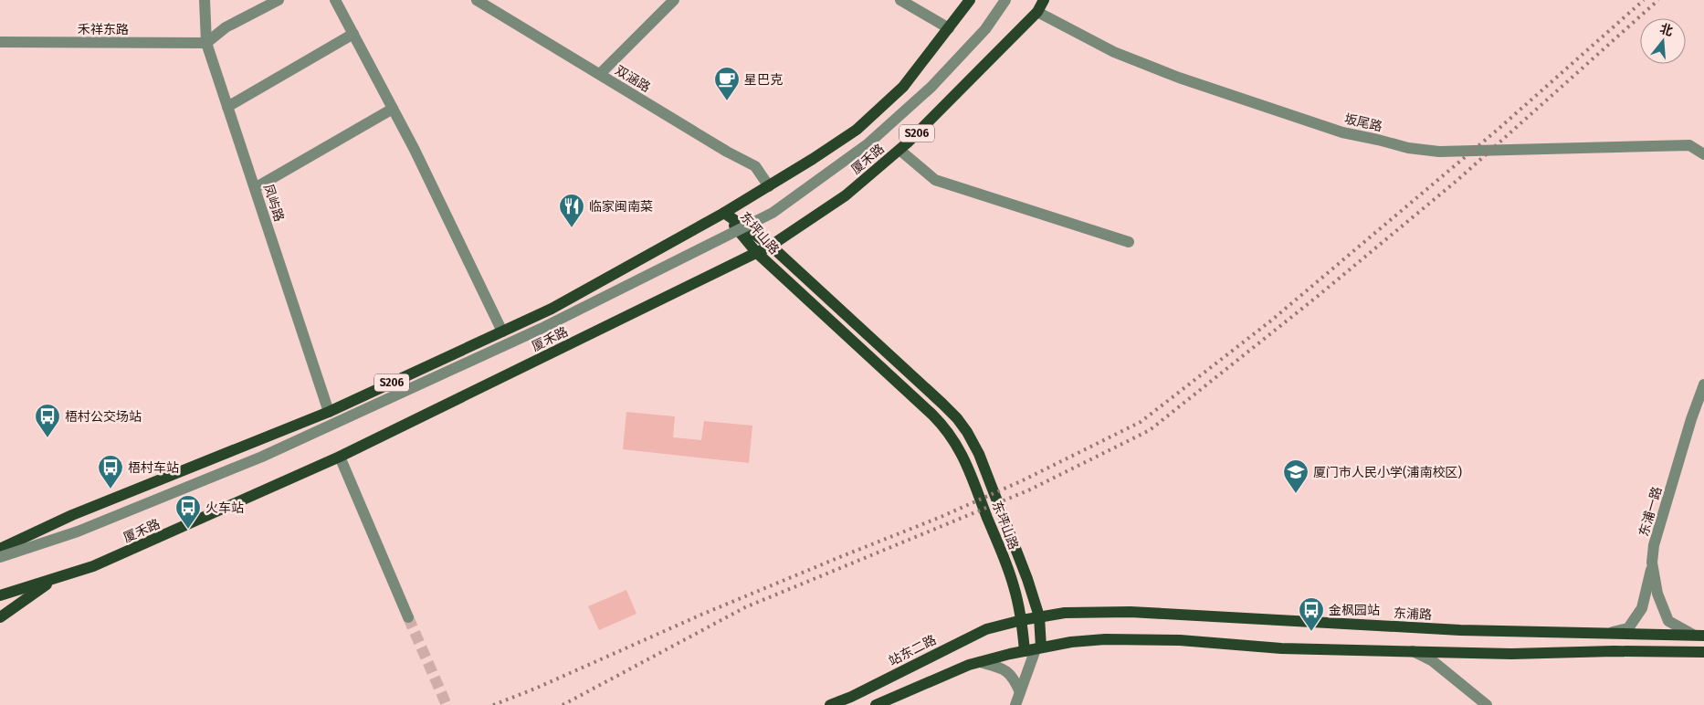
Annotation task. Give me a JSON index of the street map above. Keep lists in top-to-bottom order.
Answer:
{
  "streets": {
    "main road": [
      "S206",
      "厦禾路",
      "东坪山路",
      "东浦路",
      "站东二路"
    ],
    "street": [
      "禾祥东路",
      "双涵路",
      "坂尾路",
      "凤屿路",
      "东浦一路"
    ]
  },
  "crossings": [
    ["禾祥东路", "凤屿路"],
    ["双涵路", "S206"],
    ["双涵路", "厦禾路"],
    ["坂尾路", "厦禾路"],
    ["S206", "厦禾路"],
    ["厦禾路", "凤屿路"],
    ["厦禾路", "东坪山路"],
    ["东坪山路", "东浦路"],
    ["东坪山路", "站东二路"],
    ["东浦一路", "东浦路"],
    ["东浦路", "站东二路"]
  ],
  "places": {
    "cafe": ["星巴克"],
    "restaurant": ["临家闽南菜"],
    "bus stop": [
      "梧村公交场站",
      "梧村车站",
      "火车站",
      "金枫园站"
    ],
    "school or university": ["厦门市人民小学(浦南校区)"]
  },
  "north": "top"
}
